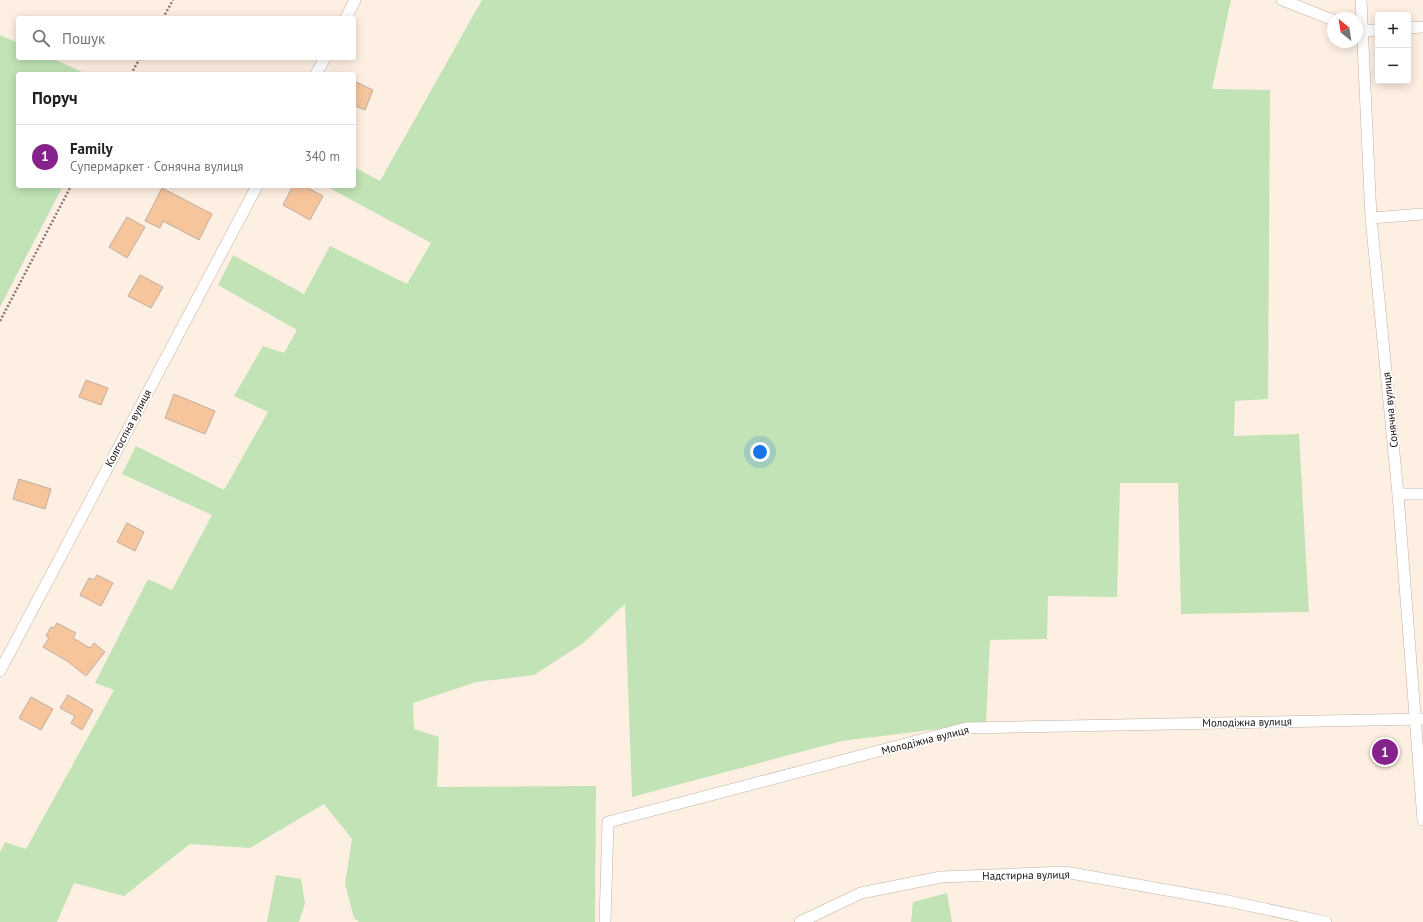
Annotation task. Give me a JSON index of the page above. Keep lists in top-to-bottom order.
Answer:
{
  "streets": {
    "street": [
      "Сонячна вулиця",
      "Колгоспна вулиця",
      "Молодіжна вулиця",
      "Надстирна вулиця"
    ]
  },
  "crossings": [
    ["Сонячна вулиця", "Молодіжна вулиця"]
  ],
  "north": "top left",
  "page": {
    "map_buttons": ["+", "−"],
    "search": "Пошук",
    "heading": "Поруч",
    "list": [
      {
        "mark": "1",
        "name": "Family",
        "note": "Супермаркет · Сонячна вулиця",
        "value": "340 m"
      }
    ],
    "pins": "1"
  }
}
